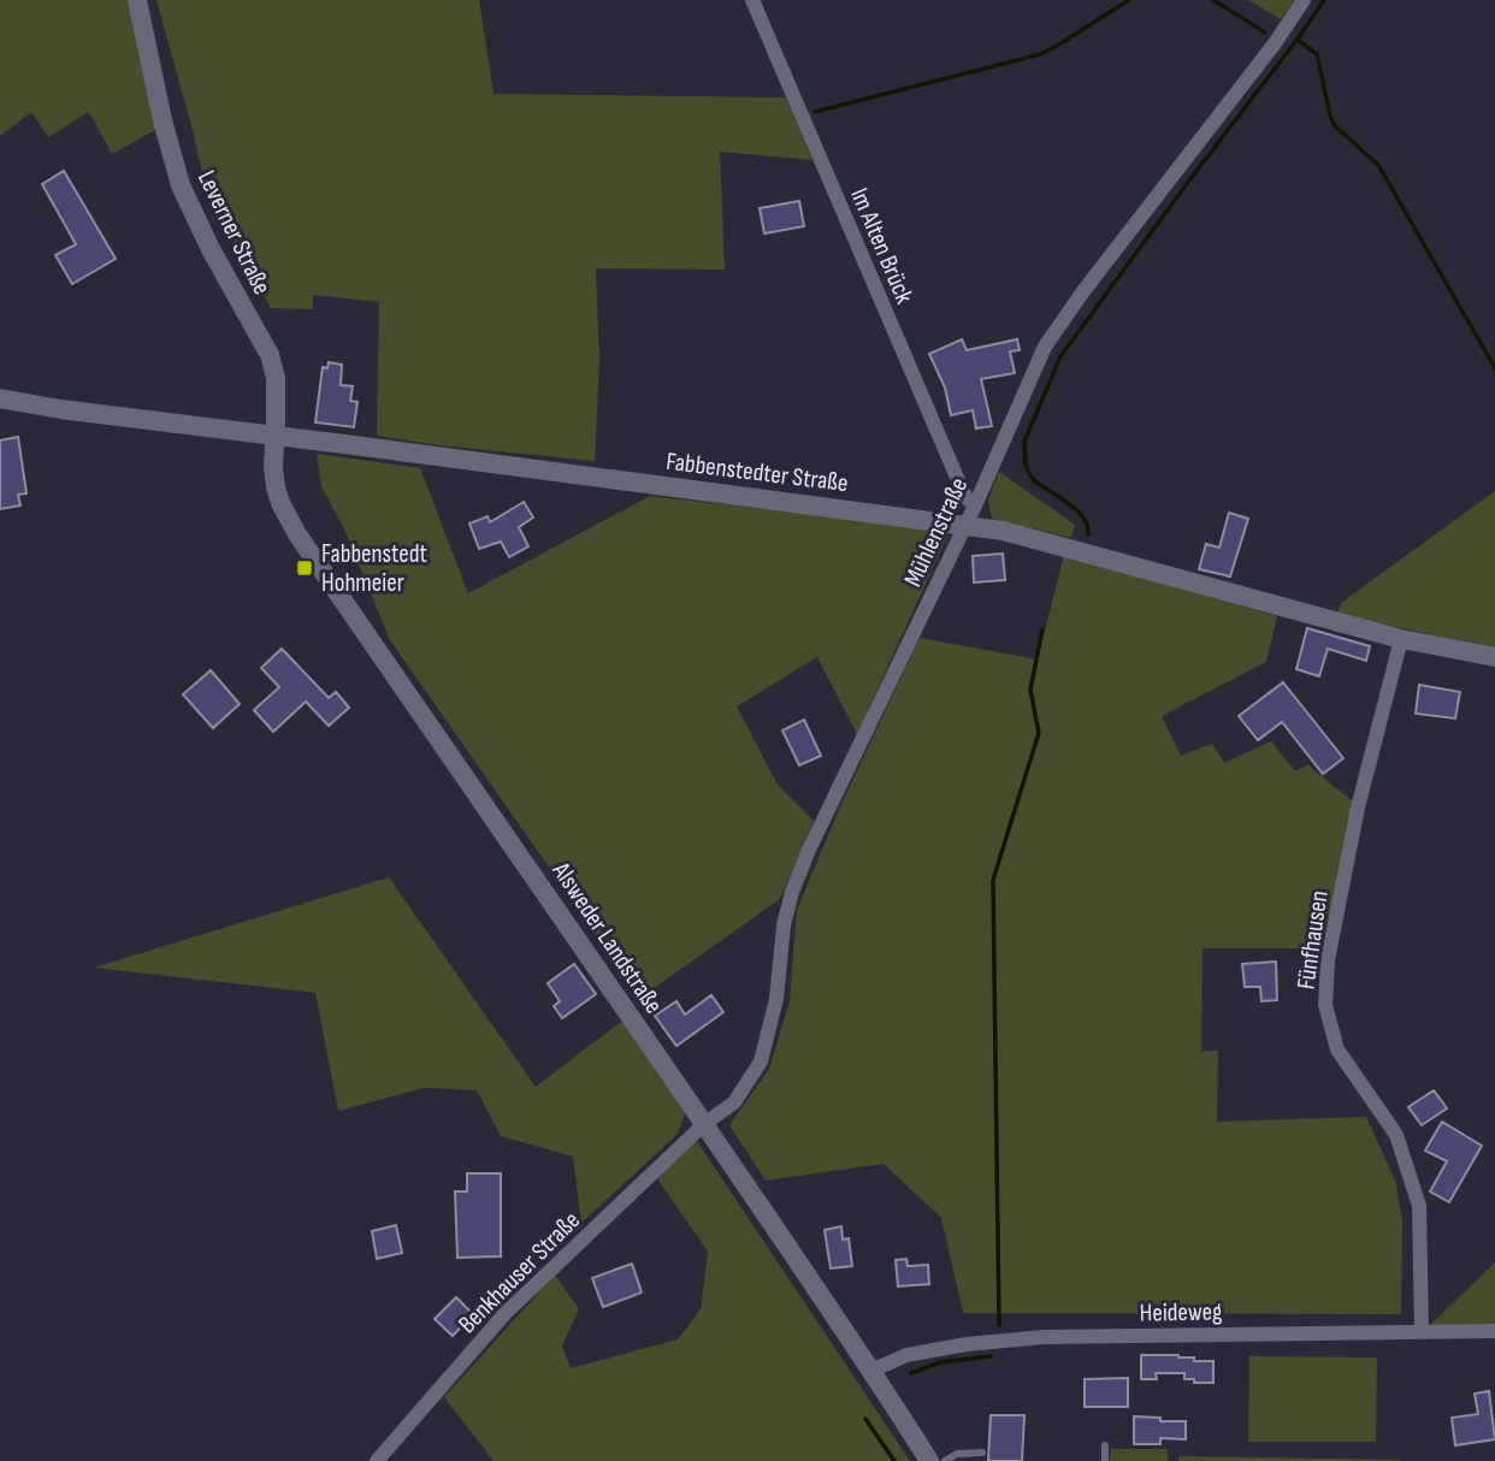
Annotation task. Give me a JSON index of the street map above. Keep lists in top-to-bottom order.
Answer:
{
  "streets": {
    "street": [
      "Leverner Straße",
      "Im Alten Brück",
      "Fabbenstedter Straße",
      "Mühlenstraße",
      "Alsweder Landstraße",
      "Fünfhausen",
      "Benkhauser Straße",
      "Heideweg"
    ]
  },
  "crossings": [
    ["Leverner Straße", "Fabbenstedter Straße"],
    ["Leverner Straße", "Alsweder Landstraße"],
    ["Im Alten Brück", "Mühlenstraße"],
    ["Fabbenstedter Straße", "Mühlenstraße"],
    ["Fabbenstedter Straße", "Alsweder Landstraße"],
    ["Fabbenstedter Straße", "Fünfhausen"],
    ["Mühlenstraße", "Alsweder Landstraße"],
    ["Mühlenstraße", "Benkhauser Straße"],
    ["Alsweder Landstraße", "Benkhauser Straße"],
    ["Alsweder Landstraße", "Heideweg"],
    ["Fünfhausen", "Heideweg"]
  ],
  "places": {
    "transit": ["Fabbenstedt Hohmeier"]
  }
}
